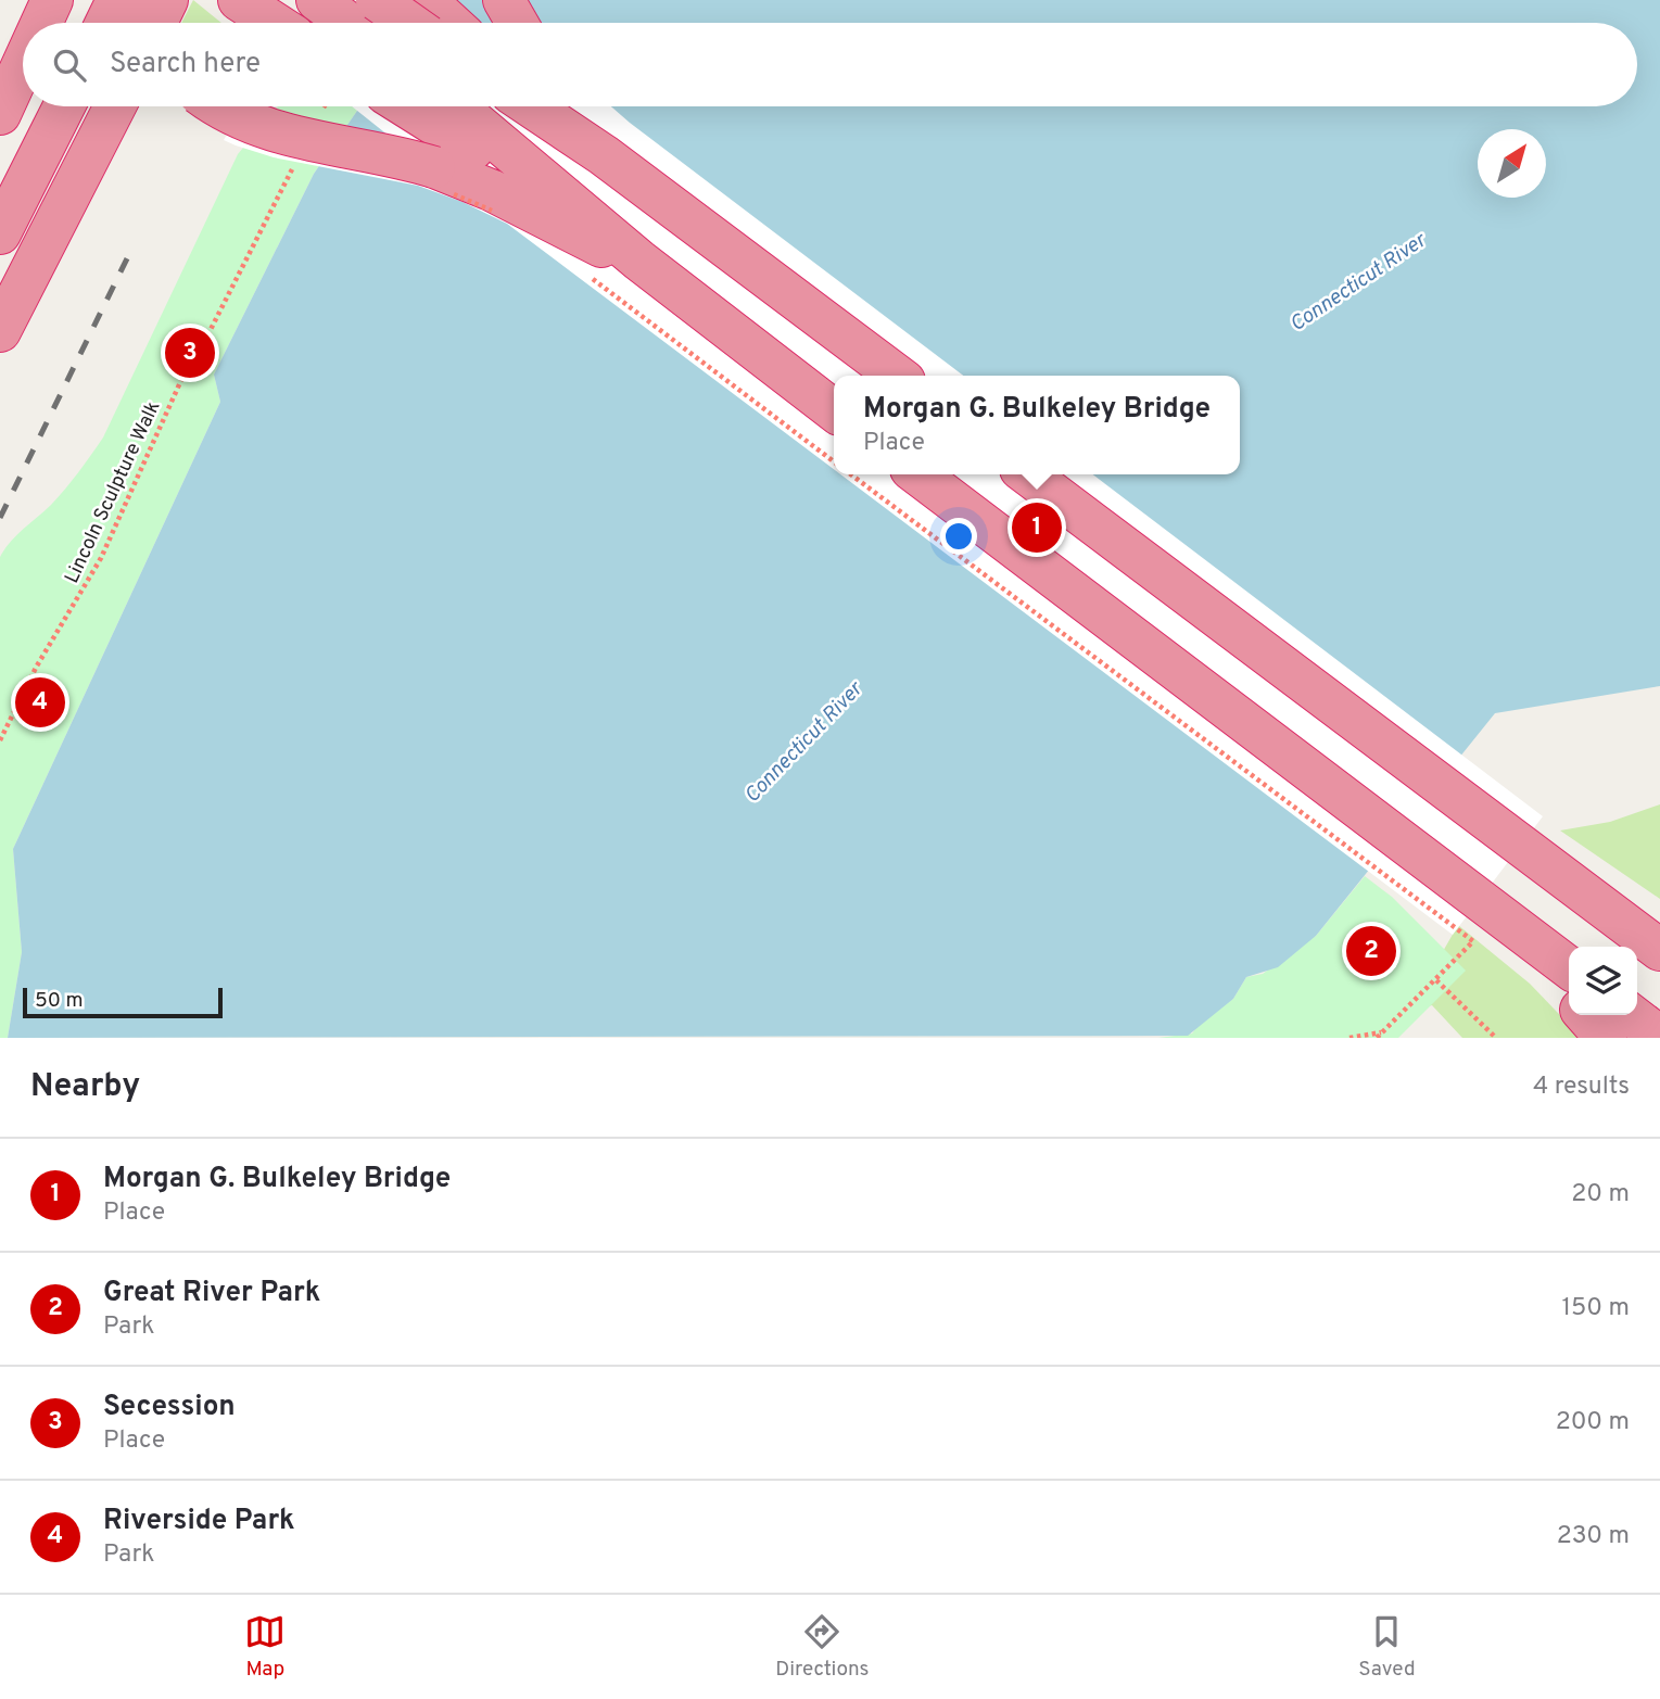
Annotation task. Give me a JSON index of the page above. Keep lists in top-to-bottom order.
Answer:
{
  "streets": {
    "path": ["Lincoln Sculpture Walk"]
  },
  "water": ["Connecticut River"],
  "scale_bar": "50 m",
  "north": "top right",
  "page": {
    "search": "Search here",
    "pins": [
      "3",
      "1",
      "4",
      "2"
    ],
    "popup": ["Morgan G. Bulkeley Bridge", "Place"],
    "scale": "50 m",
    "heading": ["Nearby", "4 results"],
    "list": [
      {
        "mark": "1",
        "name": "Morgan G. Bulkeley Bridge",
        "note": "Place",
        "value": "20 m"
      },
      {
        "mark": "2",
        "name": "Great River Park",
        "note": "Park",
        "value": "150 m"
      },
      {
        "mark": "3",
        "name": "Secession",
        "note": "Place",
        "value": "200 m"
      },
      {
        "mark": "4",
        "name": "Riverside Park",
        "note": "Park",
        "value": "230 m"
      }
    ],
    "nav": ["Map", "Directions", "Saved"]
  }
}
